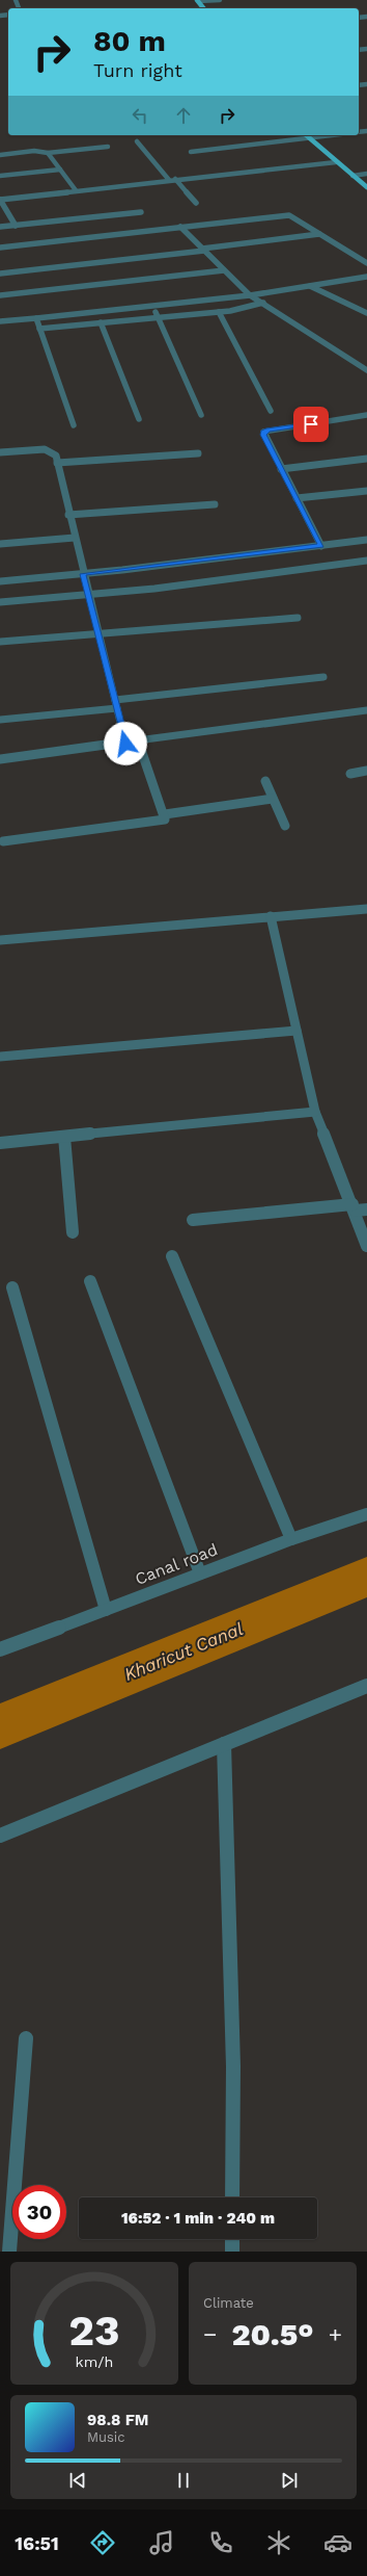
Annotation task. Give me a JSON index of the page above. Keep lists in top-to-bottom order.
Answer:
{
  "streets": {
    "street": ["Canal road"]
  },
  "water": ["Kharicut Canal"],
  "page": {
    "turn": ["80 m", "Turn right"],
    "limit": "30",
    "trip": "16:52 · 1 min · 240 m",
    "tile": "Climate",
    "heat": ["−", "20.5°", "+"],
    "song": ["98.8 FM", "Music"],
    "tabs": "16:51",
    "gauge": ["23", "km/h"]
  }
}
